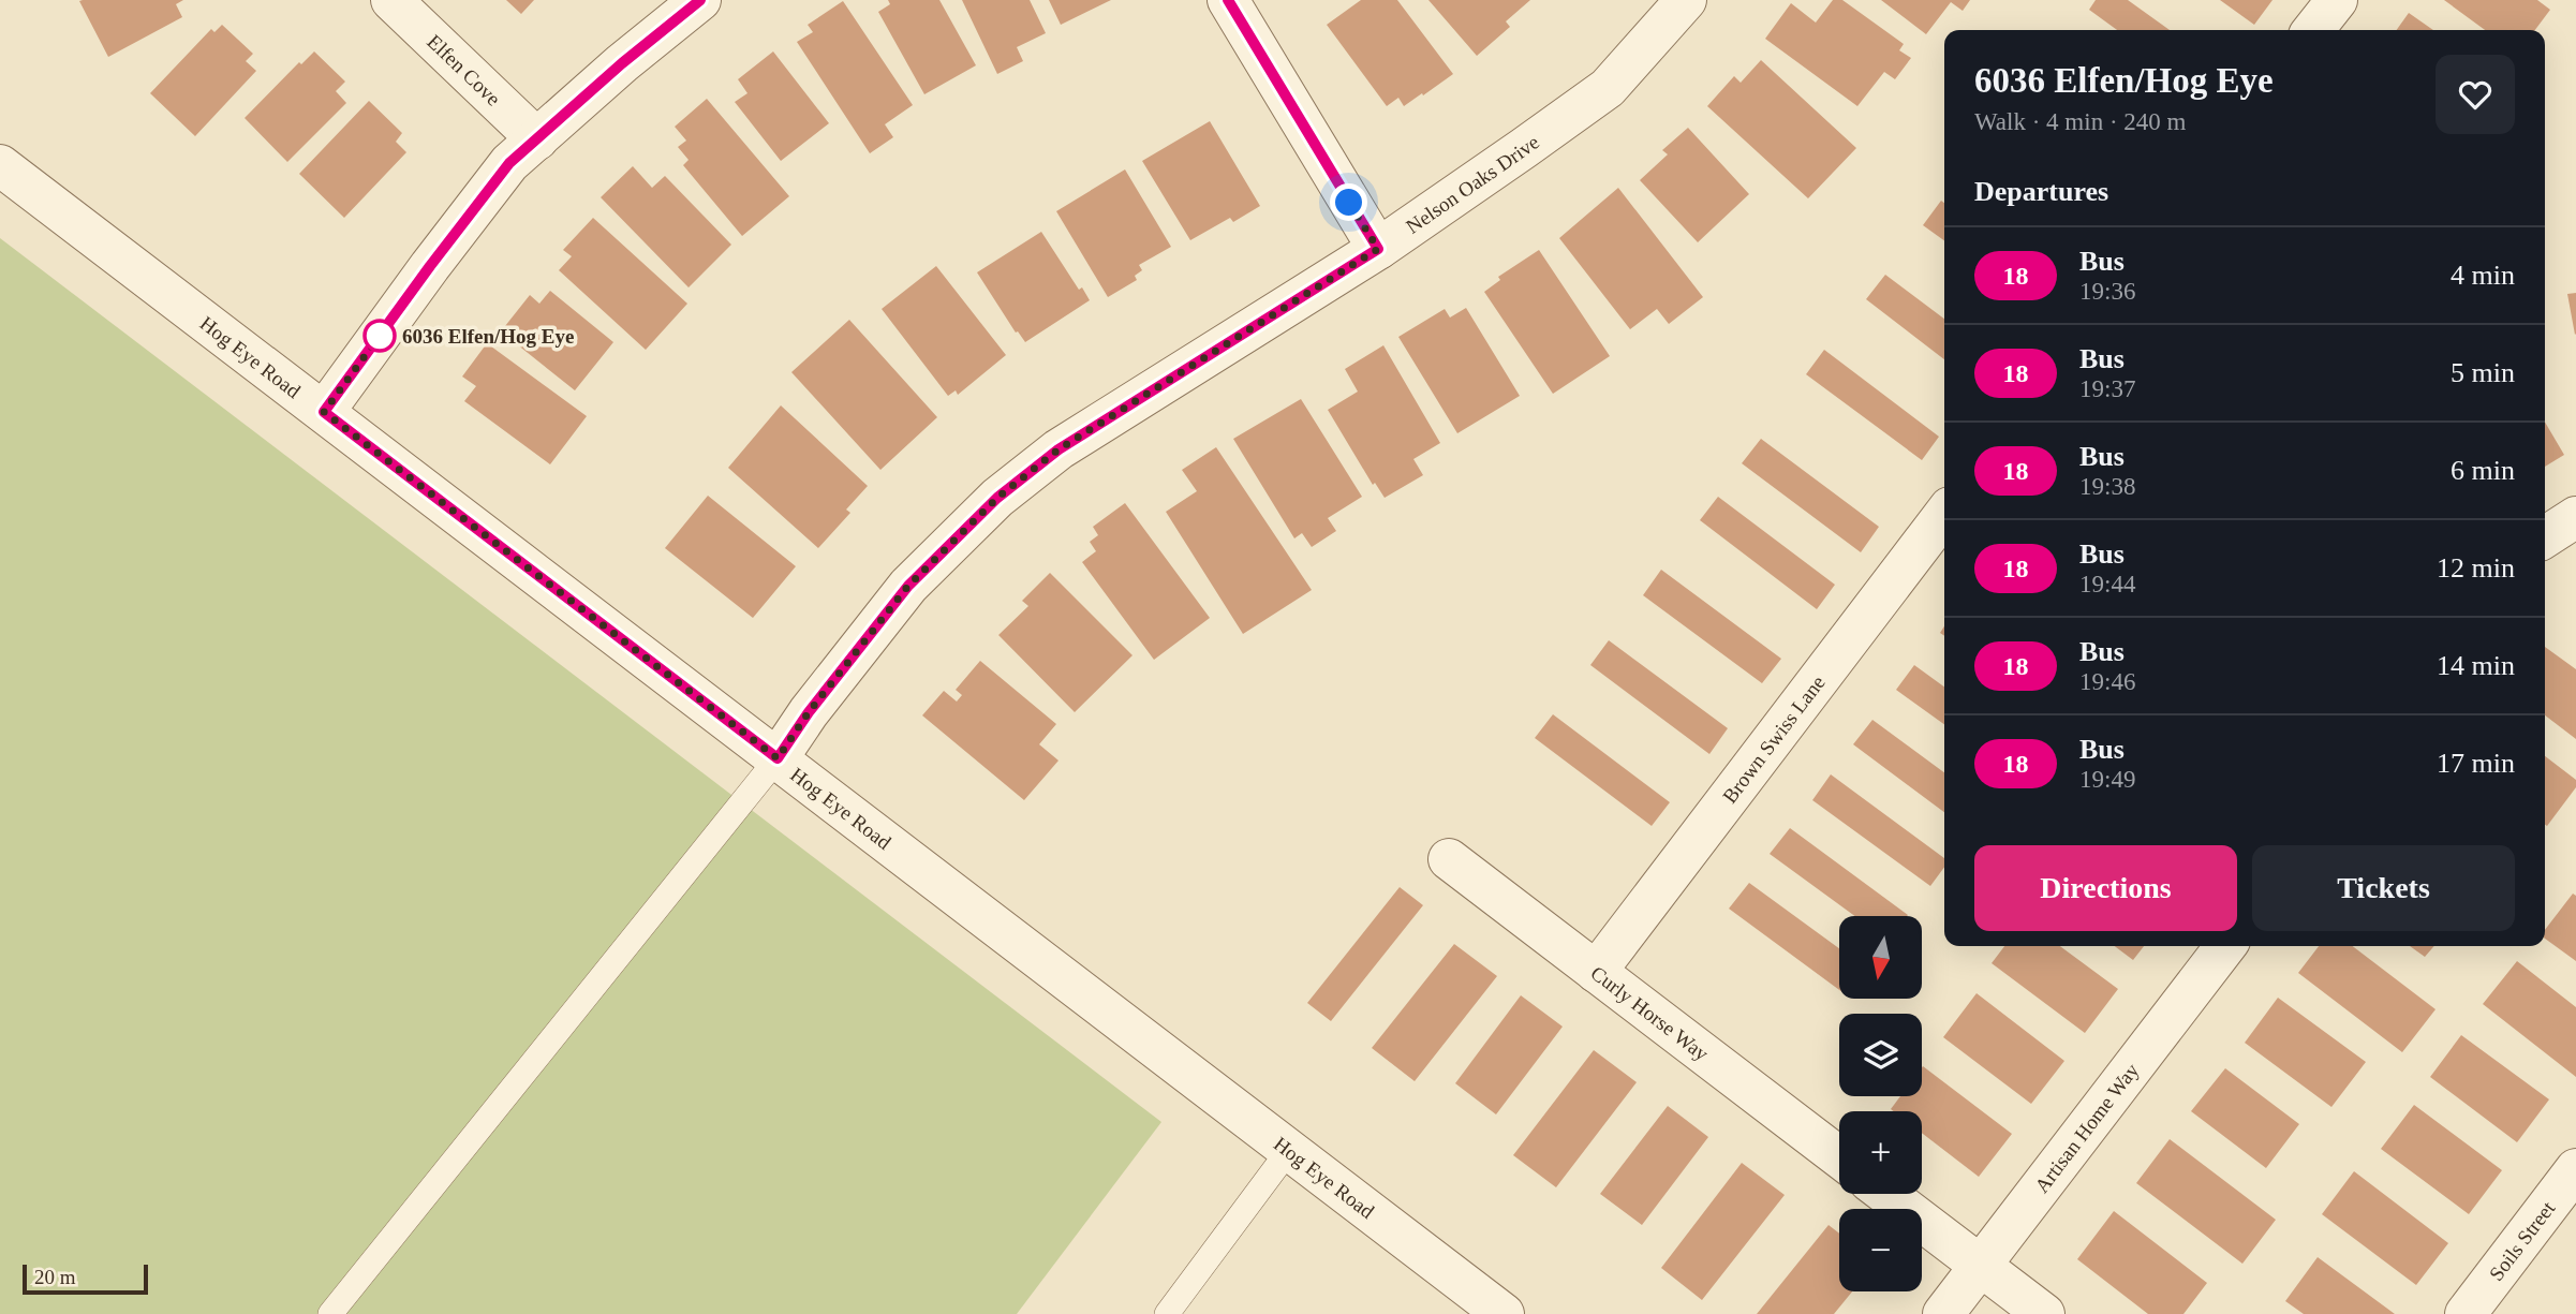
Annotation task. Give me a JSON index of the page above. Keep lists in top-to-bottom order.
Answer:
{
  "streets": {
    "street": [
      "Elfen Cove",
      "Nelson Oaks Drive",
      "Hog Eye Road",
      "Brown Swiss Lane",
      "Curly Horse Way",
      "Artisan Home Way",
      "Soils Street"
    ]
  },
  "crossings": [
    ["Nelson Oaks Drive", "Hog Eye Road"],
    ["Brown Swiss Lane", "Curly Horse Way"]
  ],
  "places": ["6036 Elfen/Hog Eye"],
  "lines": ["bus line 18"],
  "scale_bar": "20 m",
  "north": "bottom",
  "page": {
    "heading": [
      ["6036 Elfen/Hog Eye", "Walk · 4 min · 240 m"],
      "Departures"
    ],
    "list": [
      {
        "mark": "18",
        "name": "Bus",
        "note": "19:36",
        "value": "4 min"
      },
      {
        "mark": "18",
        "name": "Bus",
        "note": "19:37",
        "value": "5 min"
      },
      {
        "mark": "18",
        "name": "Bus",
        "note": "19:38",
        "value": "6 min"
      },
      {
        "mark": "18",
        "name": "Bus",
        "note": "19:44",
        "value": "12 min"
      },
      {
        "mark": "18",
        "name": "Bus",
        "note": "19:46",
        "value": "14 min"
      },
      {
        "mark": "18",
        "name": "Bus",
        "note": "19:49",
        "value": "17 min"
      }
    ],
    "buttons": ["Directions", "Tickets"],
    "map_buttons": ["+", "−"],
    "scale": "20 m"
  }
}
